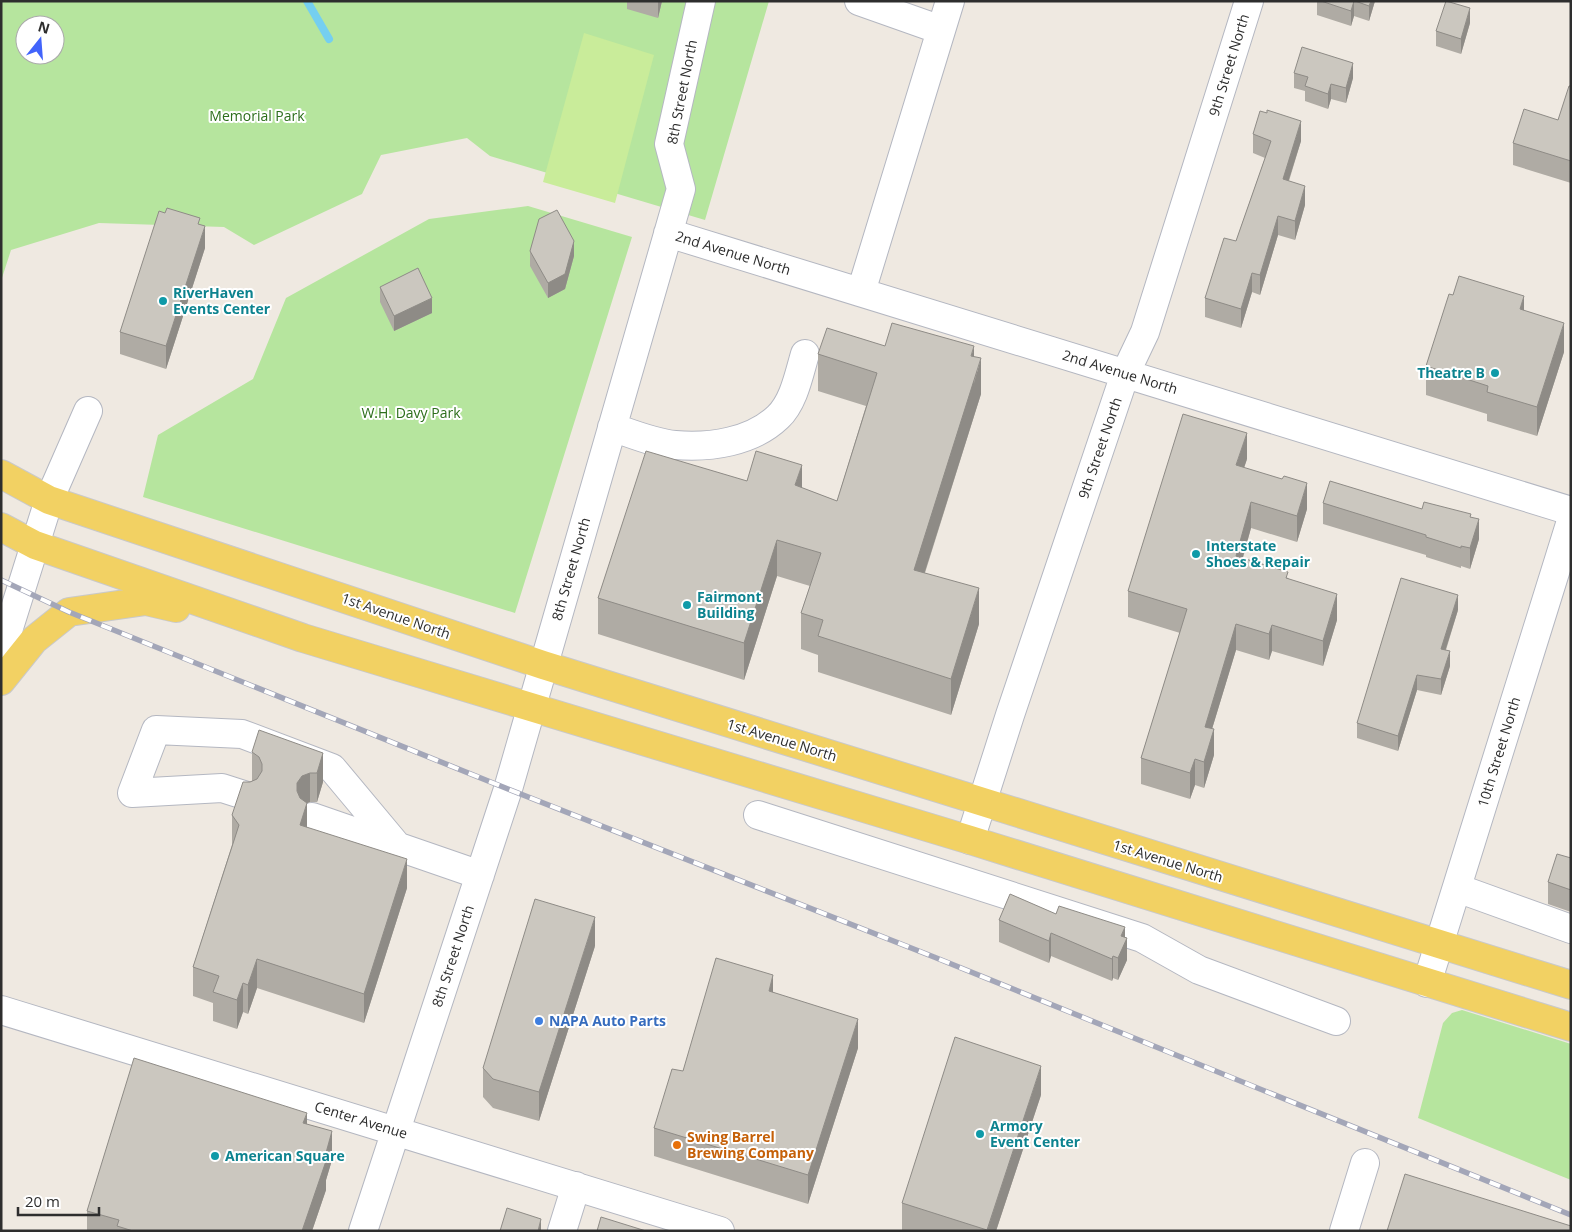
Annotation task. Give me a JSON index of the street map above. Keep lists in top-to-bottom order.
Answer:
{
  "streets": {
    "main road": ["1st Avenue North"],
    "street": [
      "9th Street North",
      "8th Street North",
      "2nd Avenue North",
      "10th Street North",
      "Center Avenue"
    ]
  },
  "crossings": [
    ["9th Street North", "2nd Avenue North"],
    ["9th Street North", "1st Avenue North"],
    ["8th Street North", "2nd Avenue North"],
    ["8th Street North", "1st Avenue North"],
    ["8th Street North", "Center Avenue"],
    ["1st Avenue North", "10th Street North"]
  ],
  "parks": ["Memorial Park", "W.H. Davy Park"],
  "places": [
    "RiverHaven Events Center",
    "Theatre B",
    "Interstate Shoes & Repair",
    "Fairmont Building",
    "NAPA Auto Parts",
    "Armory Event Center",
    "Swing Barrel Brewing Company",
    "American Square"
  ],
  "scale_bar": "20 m",
  "north": "top"
}
